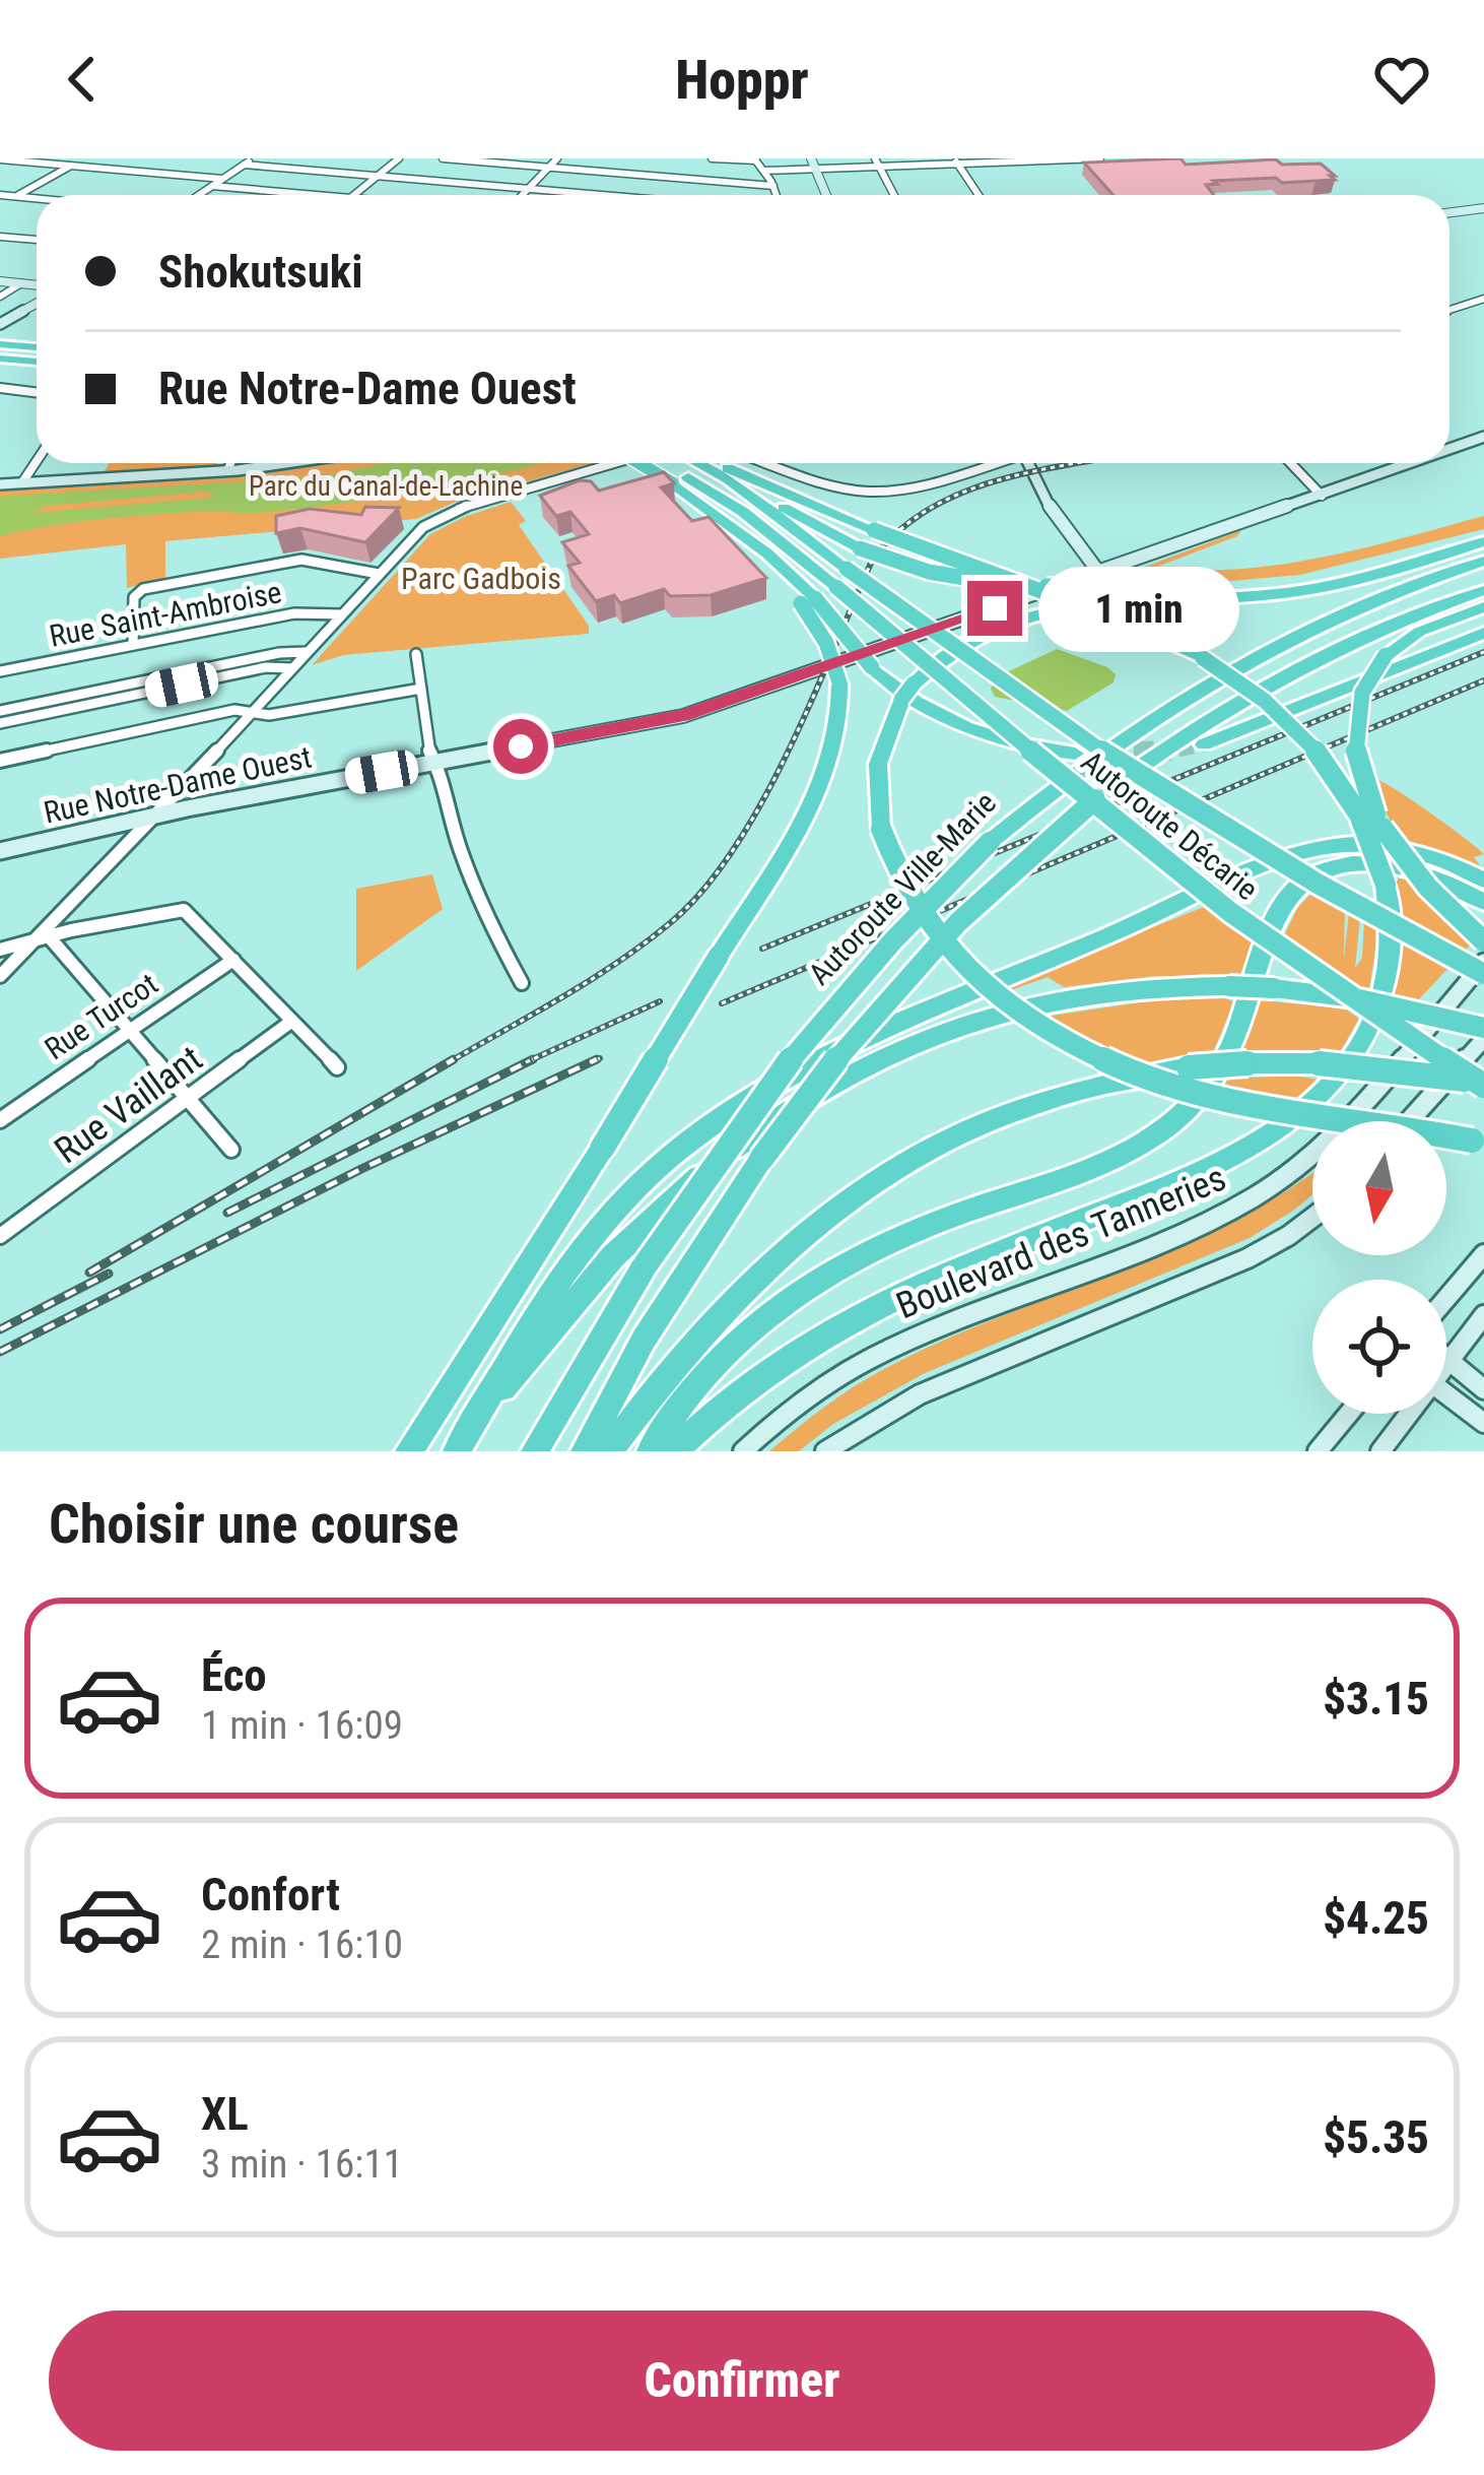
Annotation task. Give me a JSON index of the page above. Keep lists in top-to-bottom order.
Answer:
{
  "streets": {
    "highway": ["Autoroute Décarie", "Autoroute Ville-Marie"],
    "main road": ["Rue Notre-Dame Ouest", "Boulevard des Tanneries"],
    "street": ["Rue Saint-Ambroise", "Rue Turcot", "Rue Vaillant"]
  },
  "parks": ["Parc du Canal-de-Lachine", "Parc Gadbois"],
  "north": "bottom",
  "page": {
    "header": "Hoppr",
    "banner": ["Shokutsuki", "Rue Notre-Dame Ouest"],
    "bubble": "1 min",
    "heading": "Choisir une course",
    "list": [
      {
        "name": "Éco",
        "note": "1 min · 16:09",
        "value": "$3.15"
      },
      {
        "name": "Confort",
        "note": "2 min · 16:10",
        "value": "$4.25"
      },
      {
        "name": "XL",
        "note": "3 min · 16:11",
        "value": "$5.35"
      }
    ],
    "buttons": "Confirmer"
  }
}
